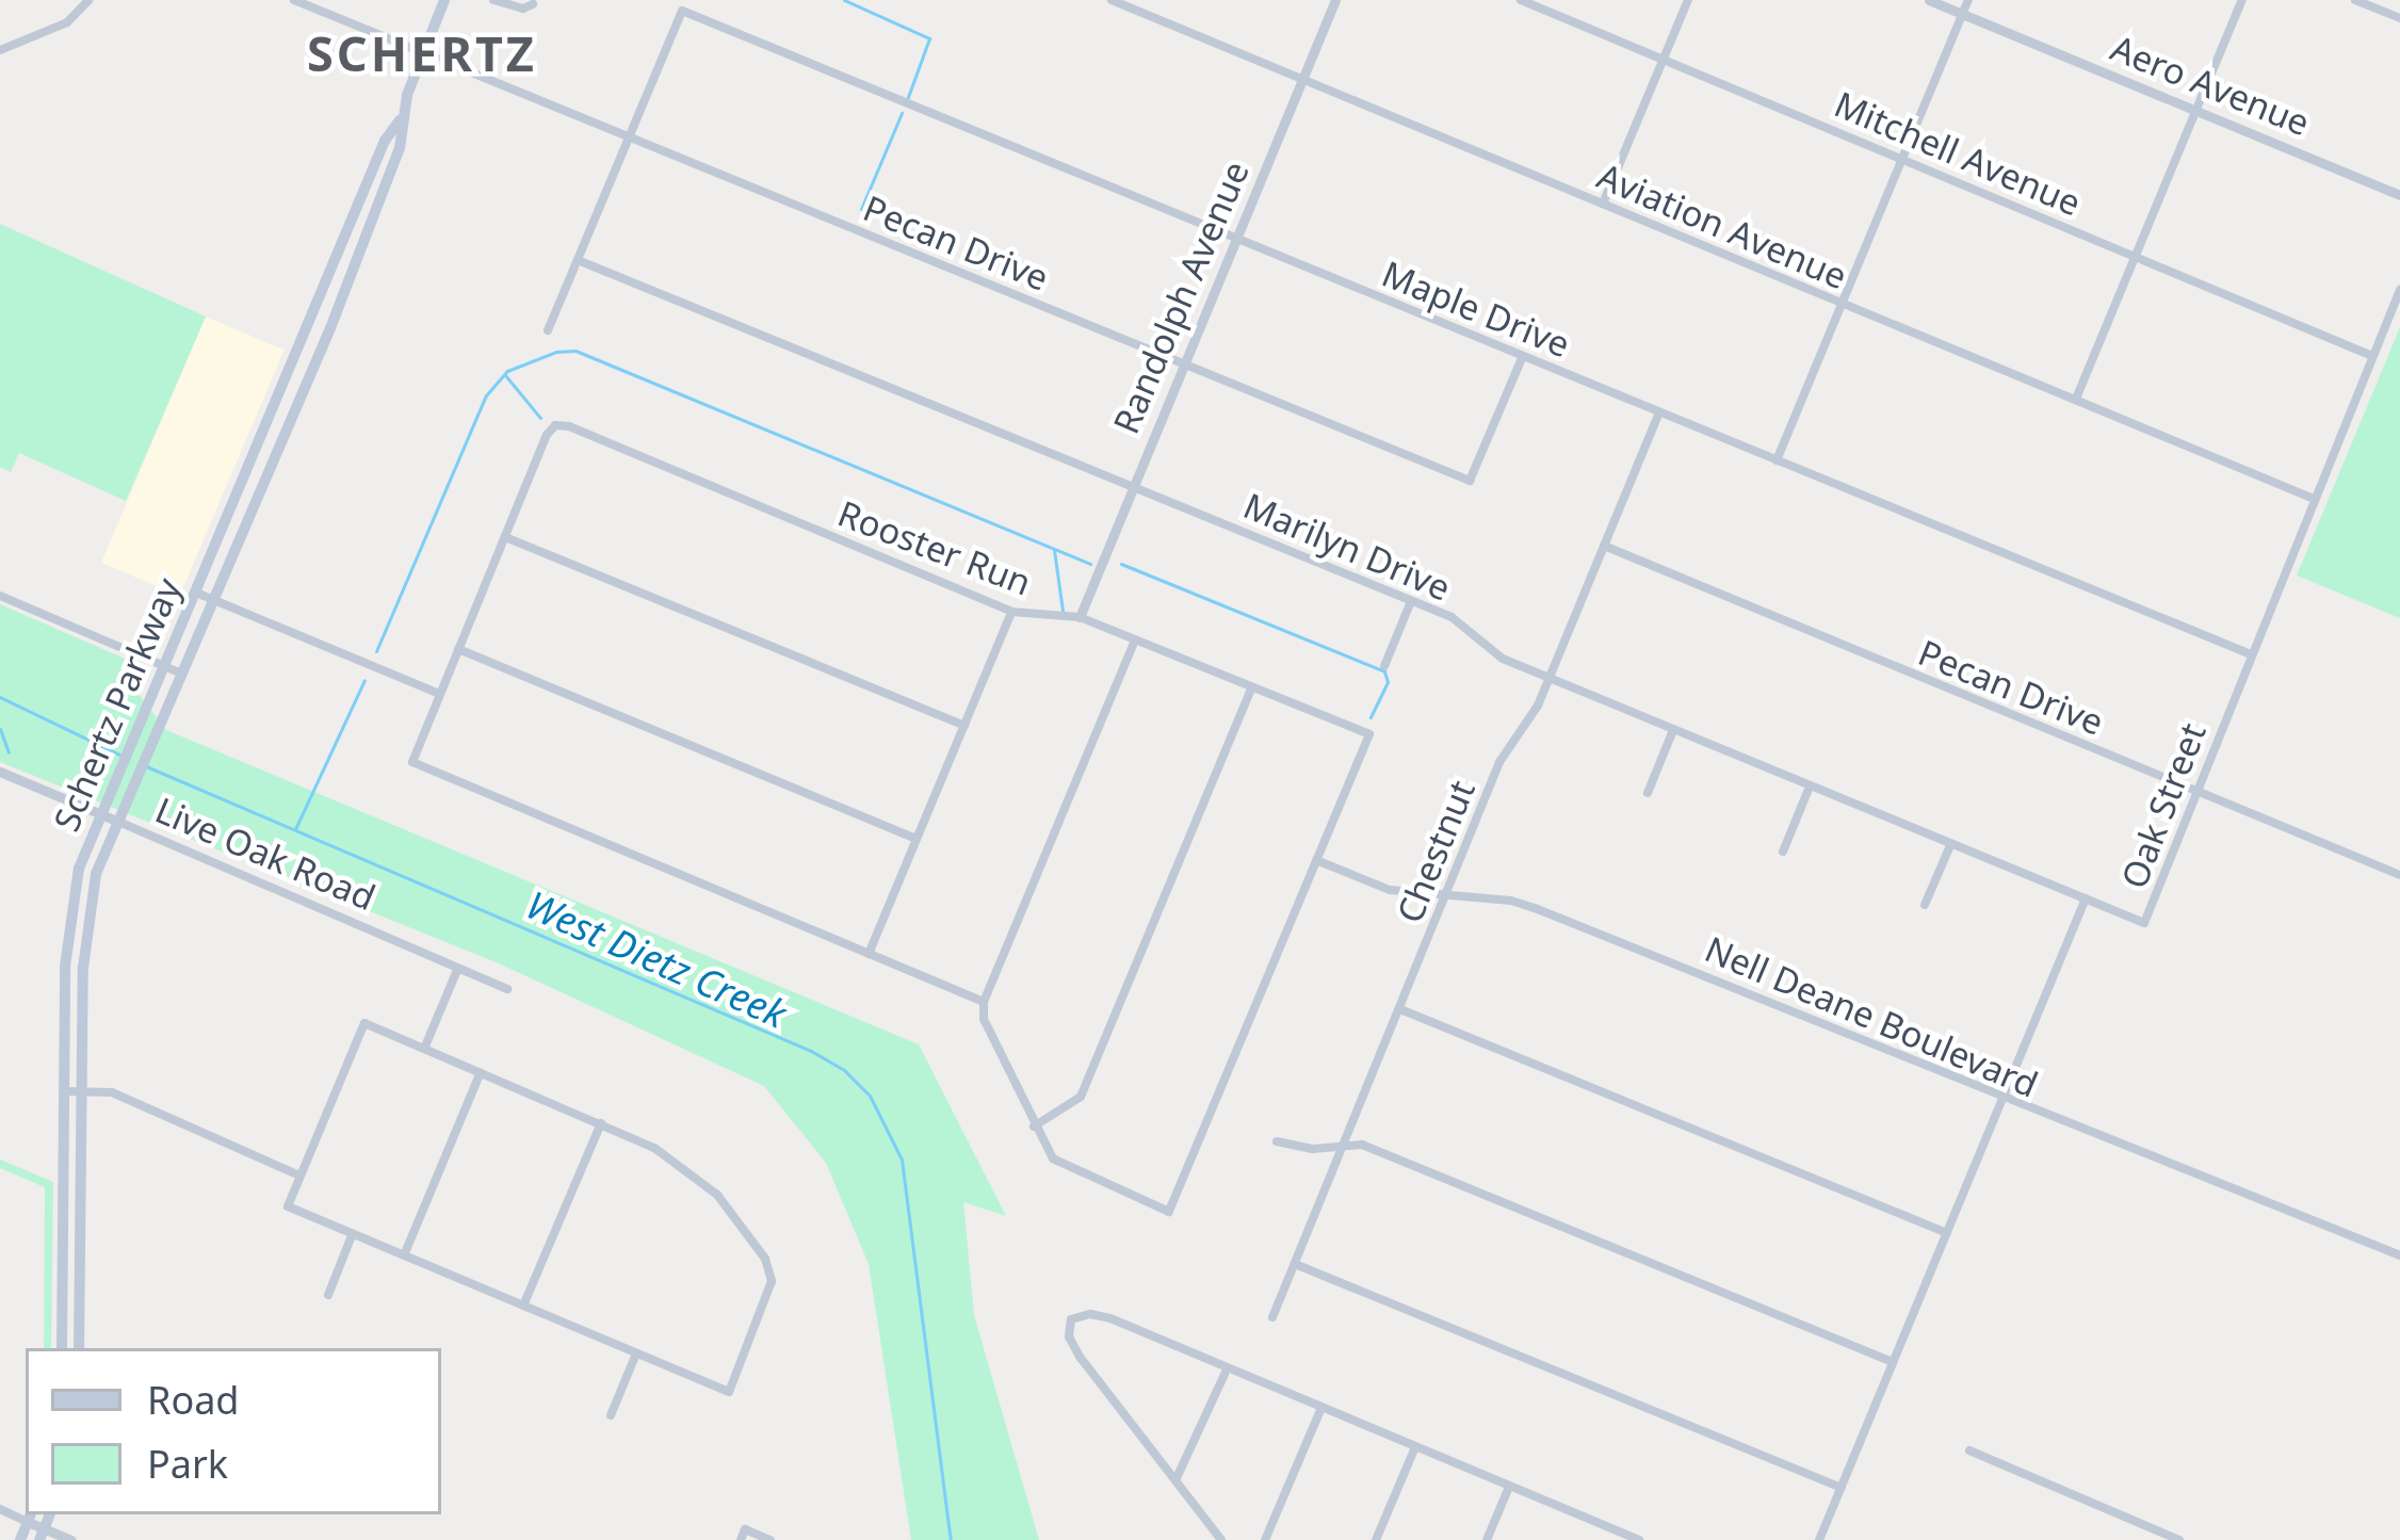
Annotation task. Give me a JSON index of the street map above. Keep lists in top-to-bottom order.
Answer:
{
  "streets": {
    "main road": ["Schertz Parkway"],
    "street": [
      "Aero Avenue",
      "Mitchell Avenue",
      "Aviation Avenue",
      "Pecan Drive",
      "Randolph Avenue",
      "Maple Drive",
      "Marilyn Drive",
      "Rooster Run",
      "Oak Street",
      "Chestnut",
      "Live Oak Road",
      "Nell Deane Boulevard"
    ]
  },
  "crossings": [
    ["Mitchell Avenue", "Oak Street"],
    ["Aviation Avenue", "Randolph Avenue"],
    ["Aviation Avenue", "Oak Street"],
    ["Pecan Drive", "Randolph Avenue"],
    ["Pecan Drive", "Maple Drive"],
    ["Pecan Drive", "Schertz Parkway"],
    ["Pecan Drive", "Oak Street"],
    ["Pecan Drive", "Chestnut"],
    ["Randolph Avenue", "Maple Drive"],
    ["Randolph Avenue", "Marilyn Drive"],
    ["Randolph Avenue", "Rooster Run"],
    ["Maple Drive", "Oak Street"],
    ["Maple Drive", "Chestnut"],
    ["Marilyn Drive", "Oak Street"],
    ["Marilyn Drive", "Chestnut"],
    ["Rooster Run", "Nell Deane Boulevard"],
    ["Schertz Parkway", "Live Oak Road"],
    ["Oak Street", "Nell Deane Boulevard"],
    ["Chestnut", "Nell Deane Boulevard"]
  ],
  "districts": ["SCHERTZ"],
  "water": ["West Dietz Creek"],
  "legend": ["Road", "Park"]
}
